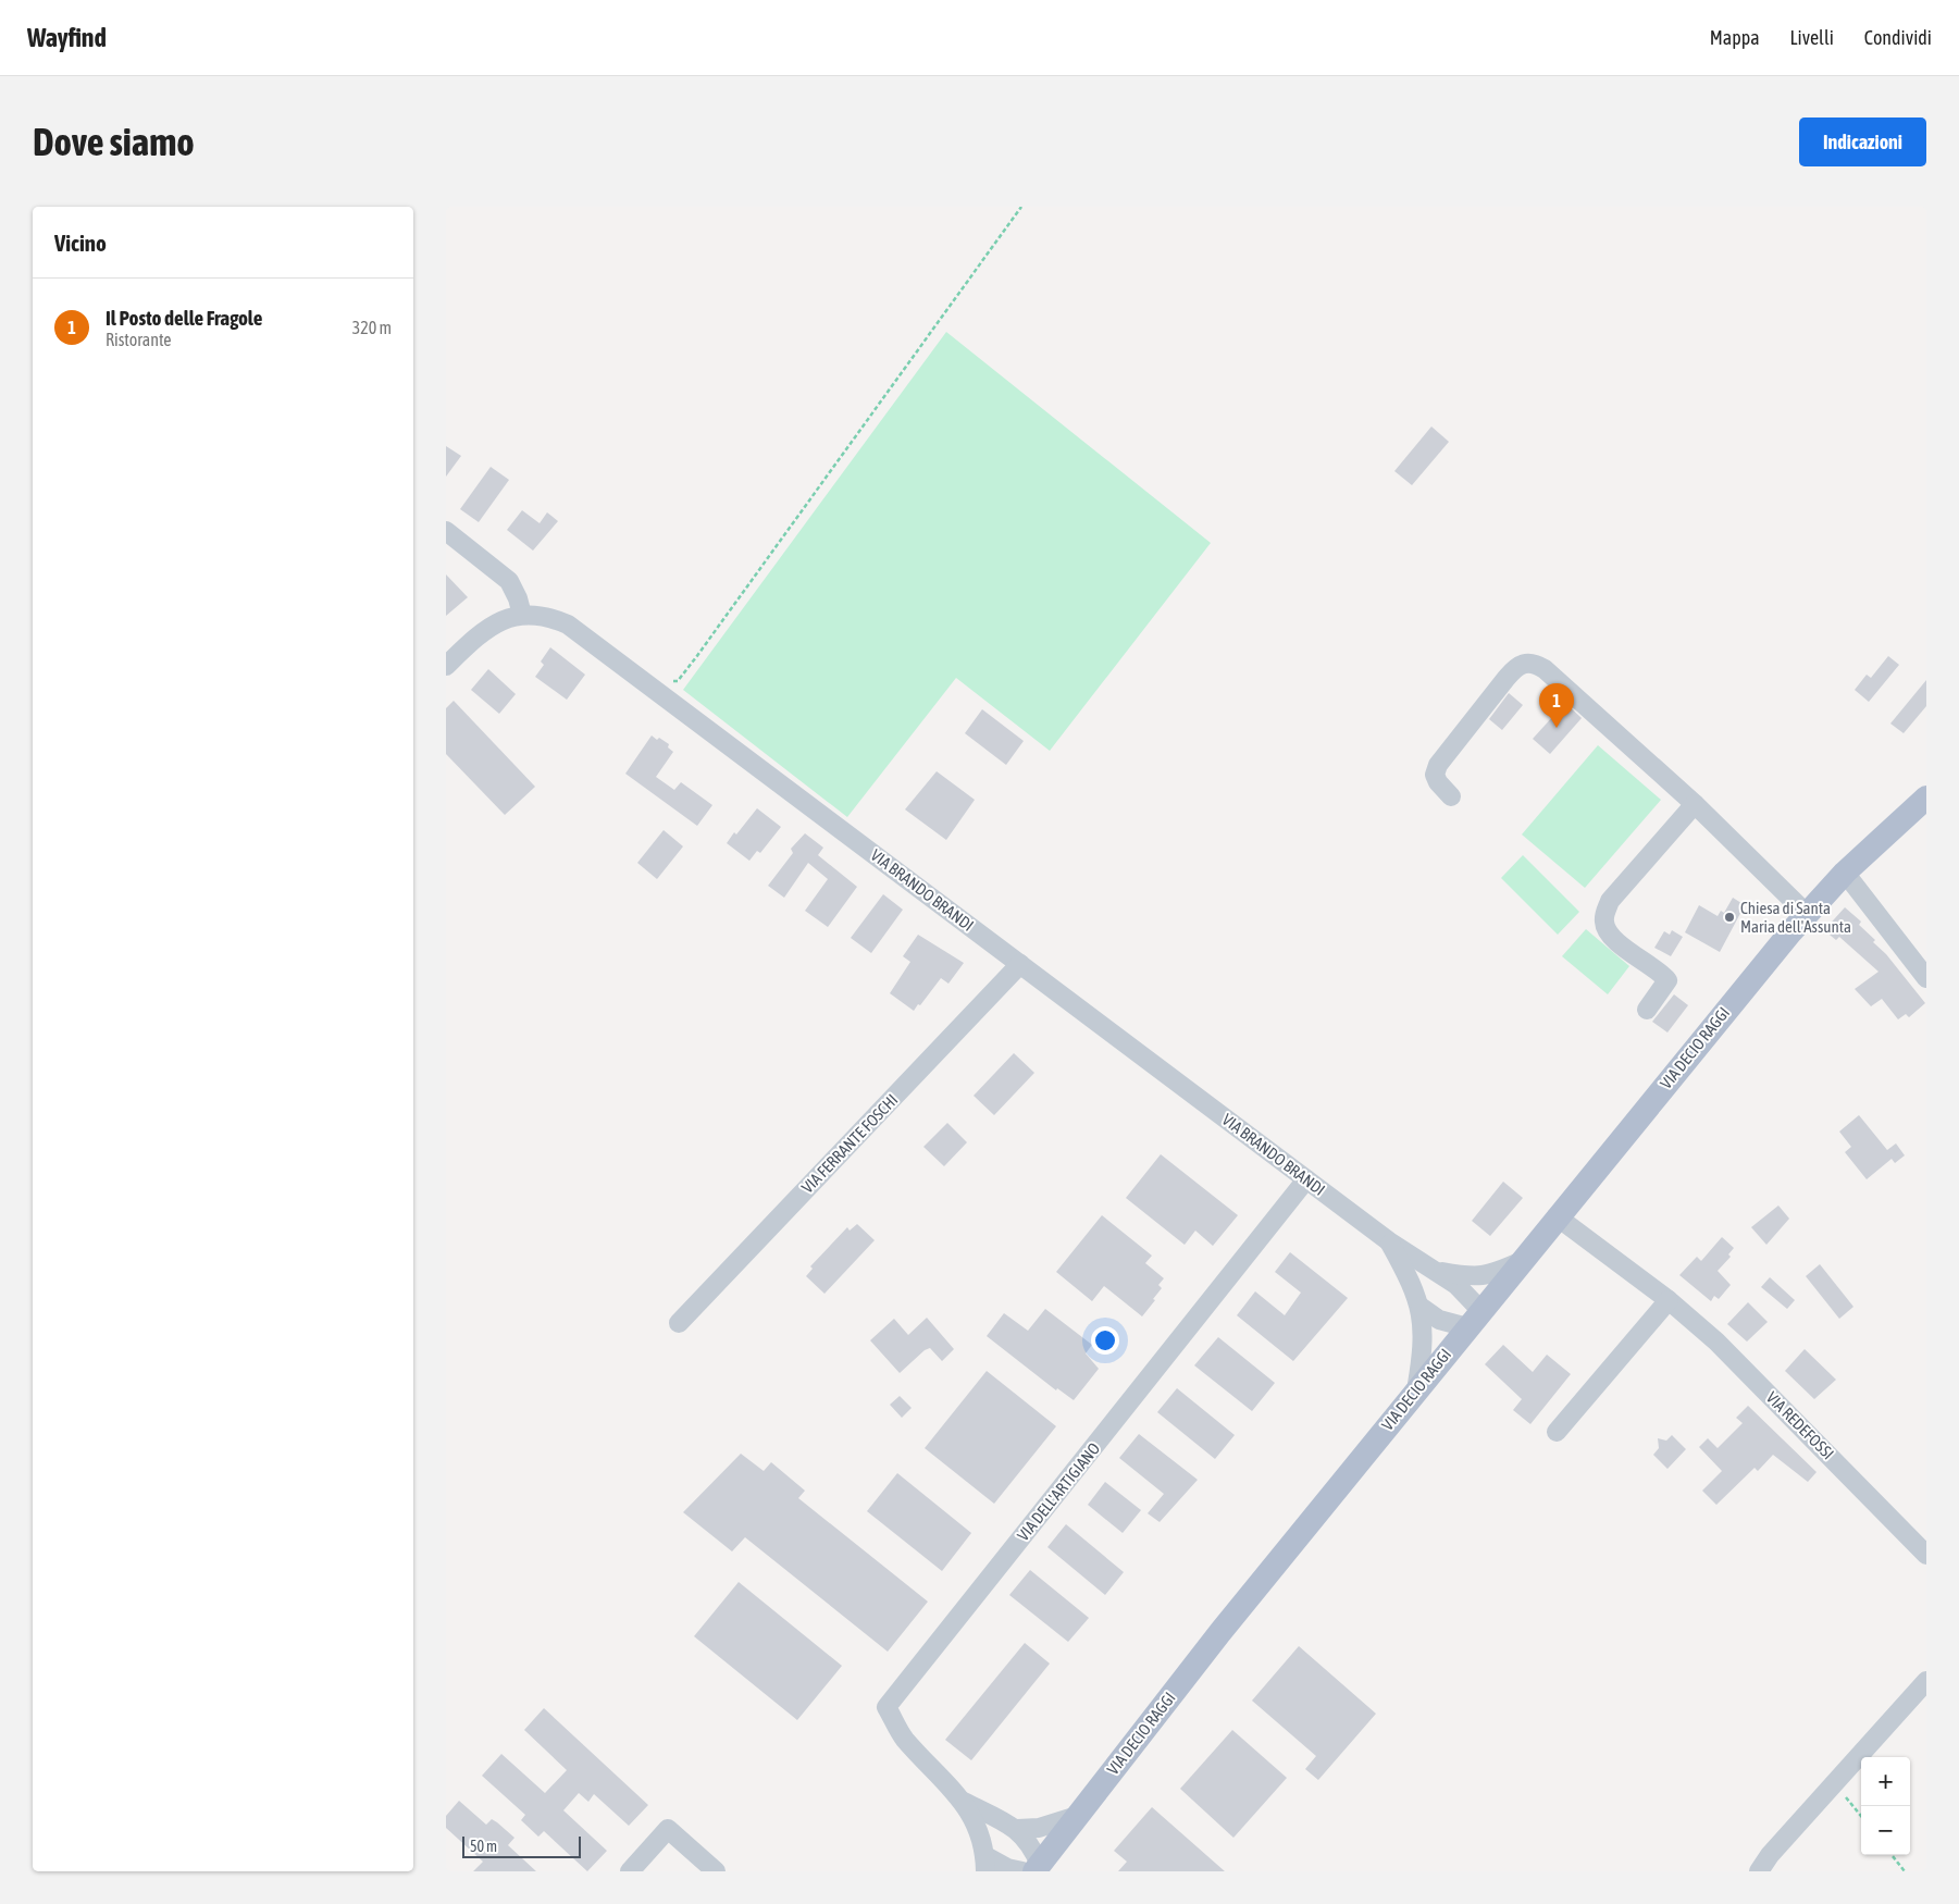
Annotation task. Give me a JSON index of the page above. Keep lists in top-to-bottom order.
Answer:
{
  "streets": {
    "main road": ["VIA DECIO RAGGI"],
    "street": [
      "VIA BRANDO BRANDI",
      "VIA FERRANTE FOSCHI",
      "VIA REDEFOSSI",
      "VIA DELL'ARTIGIANO"
    ]
  },
  "crossings": [
    ["VIA BRANDO BRANDI", "VIA DECIO RAGGI"],
    ["VIA BRANDO BRANDI", "VIA FERRANTE FOSCHI"],
    ["VIA BRANDO BRANDI", "VIA DELL'ARTIGIANO"],
    ["VIA DECIO RAGGI", "VIA REDEFOSSI"],
    ["VIA DECIO RAGGI", "VIA DELL'ARTIGIANO"]
  ],
  "places": ["Chiesa di Santa Maria dell'Assunta"],
  "scale_bar": "50 m",
  "page": {
    "header": "Wayfind",
    "nav": ["Mappa", "Livelli", "Condividi"],
    "buttons": "Indicazioni",
    "title": "Dove siamo",
    "heading": "Vicino",
    "list": [
      {
        "mark": "1",
        "name": "Il Posto delle Fragole",
        "note": "Ristorante",
        "value": "320 m"
      }
    ],
    "pins": "1",
    "map_buttons": ["+", "−"],
    "scale": "50 m"
  }
}
